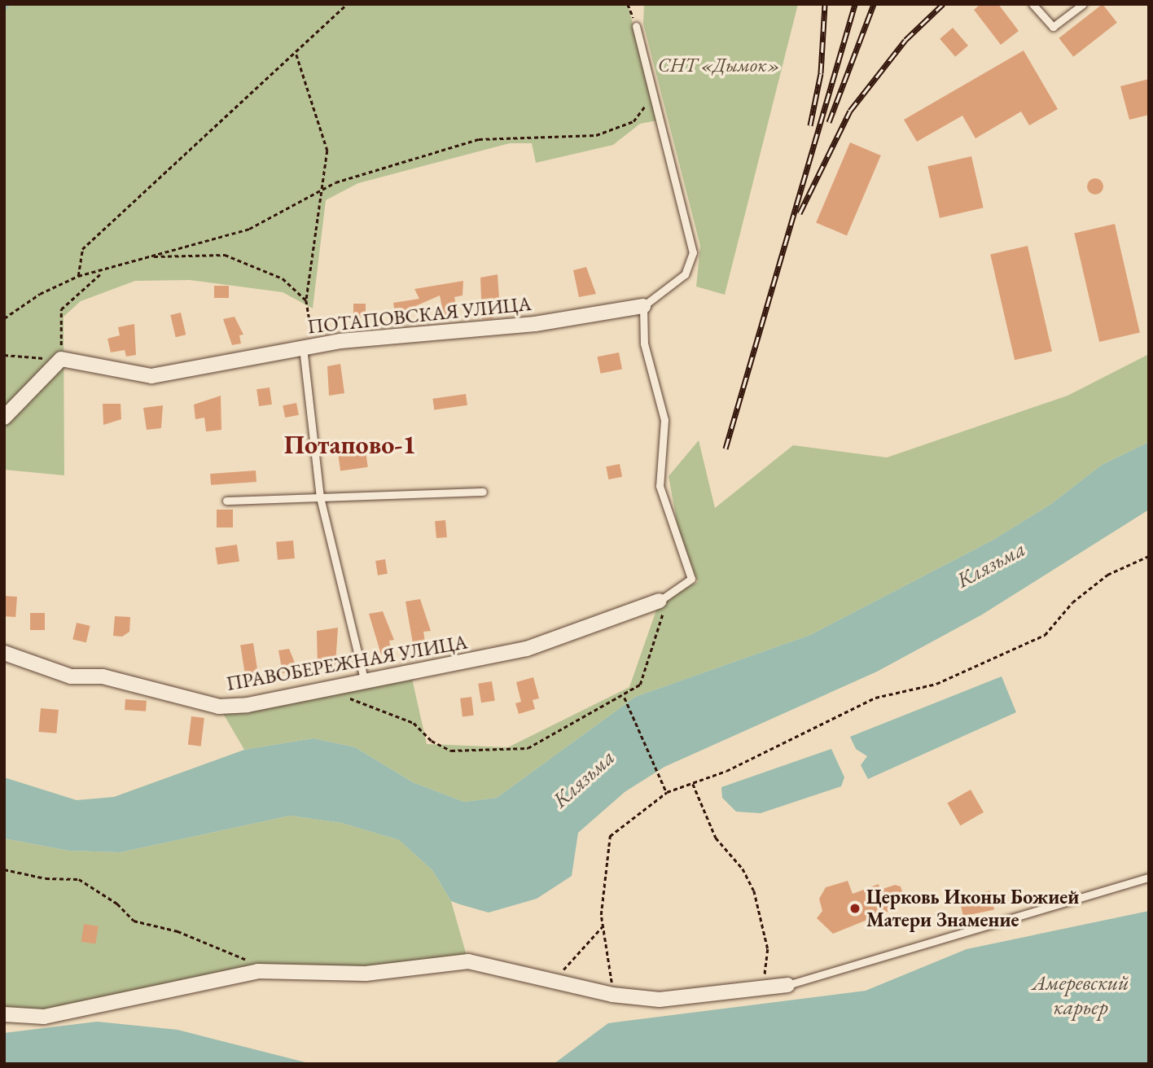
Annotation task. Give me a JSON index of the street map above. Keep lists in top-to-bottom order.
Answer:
{
  "streets": {
    "street": ["ПОТАПОВСКАЯ УЛИЦА", "ПРАВОБЕРЕЖНАЯ УЛИЦА"]
  },
  "districts": ["Потапово-1"],
  "water": ["Клязьма", "Амеревский карьер"],
  "parks": ["СНТ «Дымок»"],
  "places": ["Церковь Иконы Божией Матери Знамение"]
}
